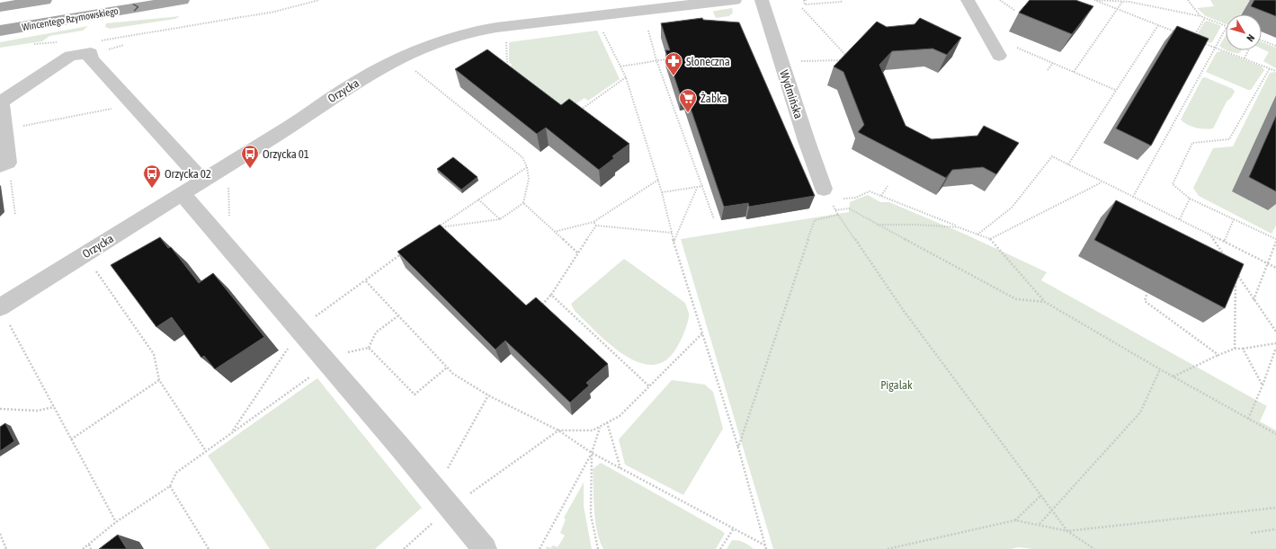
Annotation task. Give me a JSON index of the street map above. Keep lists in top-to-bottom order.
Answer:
{
  "streets": {
    "main road": ["Wincentego Rzymowskiego"],
    "street": ["Orzycka", "Wydmińska"]
  },
  "one_way": ["Wincentego Rzymowskiego"],
  "parks": ["Pigalak"],
  "places": {
    "pharmacy": ["Słoneczna"],
    "supermarket": ["Żabka"],
    "bus stop": ["Orzycka 01", "Orzycka 02"]
  },
  "north": "bottom right"
}
